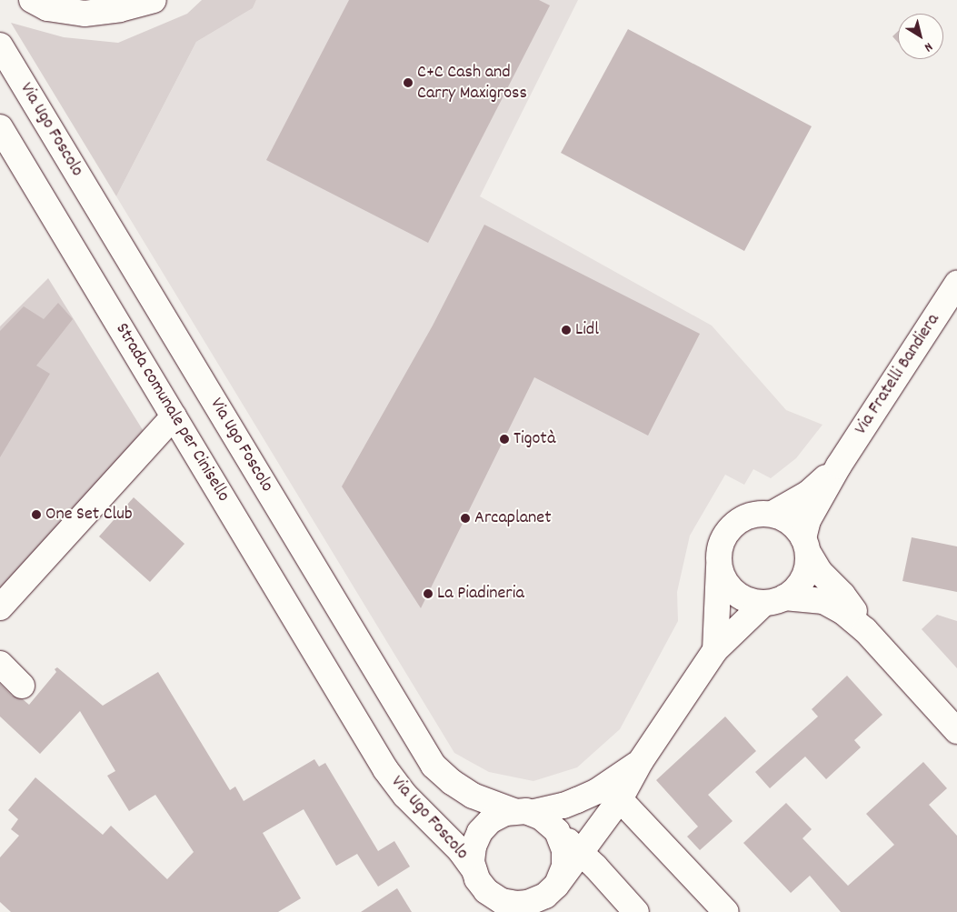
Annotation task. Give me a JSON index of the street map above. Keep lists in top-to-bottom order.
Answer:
{
  "streets": {
    "main road": ["Via Ugo Foscolo", "Via Fratelli Bandiera", "Strada comunale per Cinisello"]
  },
  "crossings": [
    ["Via Ugo Foscolo", "Via Fratelli Bandiera"],
    ["Via Ugo Foscolo", "Strada comunale per Cinisello"]
  ],
  "places": [
    "C+C Cash and Carry Maxigross",
    "Lidl",
    "Tigotà",
    "One Set Club",
    "Arcaplanet",
    "La Piadineria"
  ],
  "north": "bottom right"
}
